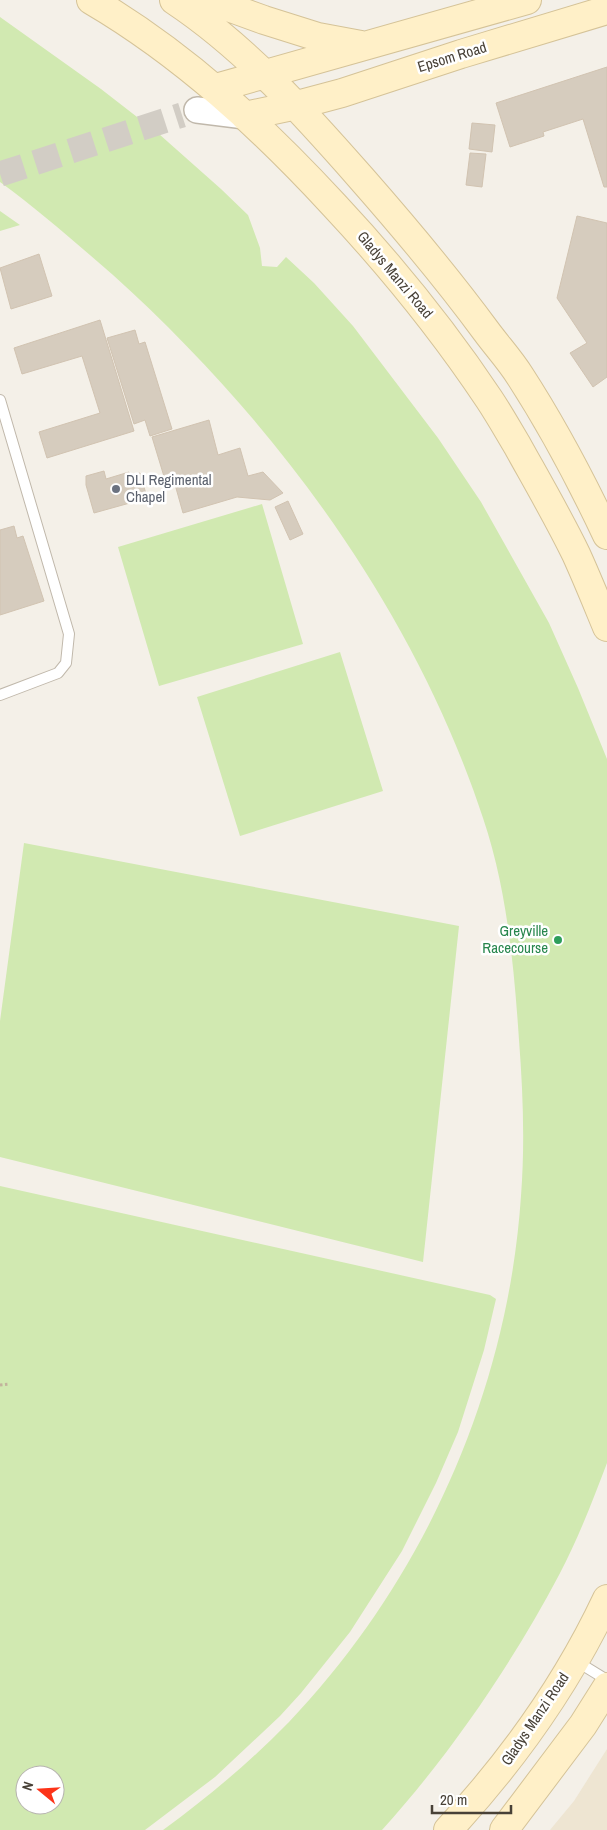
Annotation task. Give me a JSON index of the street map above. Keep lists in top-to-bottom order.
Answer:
{
  "streets": {
    "main road": ["Epsom Road", "Gladys Manzi Road"]
  },
  "crossings": [
    ["Epsom Road", "Gladys Manzi Road"]
  ],
  "places": ["DLI Regimental Chapel", "Greyville Racecourse"],
  "scale_bar": "20 m",
  "north": "left"
}
